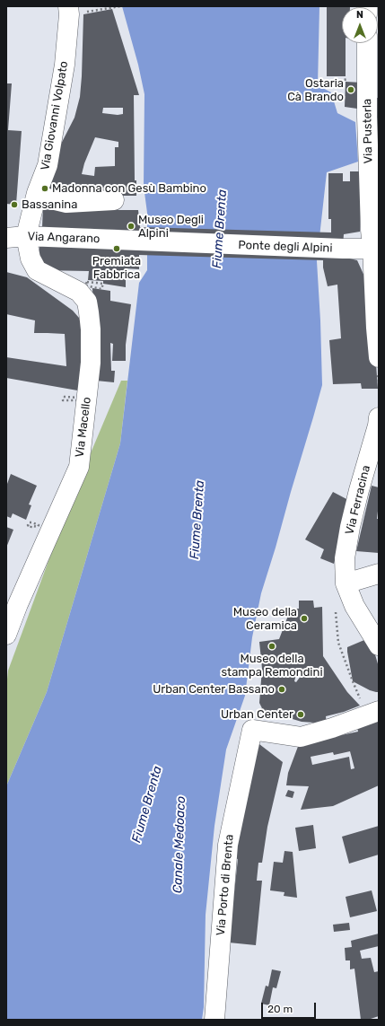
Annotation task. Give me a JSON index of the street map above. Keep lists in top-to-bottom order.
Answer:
{
  "streets": {
    "street": [
      "Via Giovanni Volpato",
      "Via Pusterla",
      "Via Angarano",
      "Ponte degli Alpini",
      "Via Macello",
      "Via Ferracina",
      "Via Porto di Brenta"
    ]
  },
  "crossings": [
    ["Via Giovanni Volpato", "Via Angarano"],
    ["Via Giovanni Volpato", "Via Macello"],
    ["Via Pusterla", "Ponte degli Alpini"],
    ["Via Angarano", "Ponte degli Alpini"],
    ["Via Angarano", "Via Macello"]
  ],
  "water": ["Fiume Brenta", "Canale Medoaco"],
  "places": [
    "Ostaria Cà Brando",
    "Madonna con Gesù Bambino",
    "Bassanina",
    "Museo Degli Alpini",
    "Premiata Fabbrica",
    "Museo della Ceramica",
    "Museo della stampa Remondini",
    "Urban Center Bassano",
    "Urban Center"
  ],
  "scale_bar": "20 m",
  "north": "top"
}
